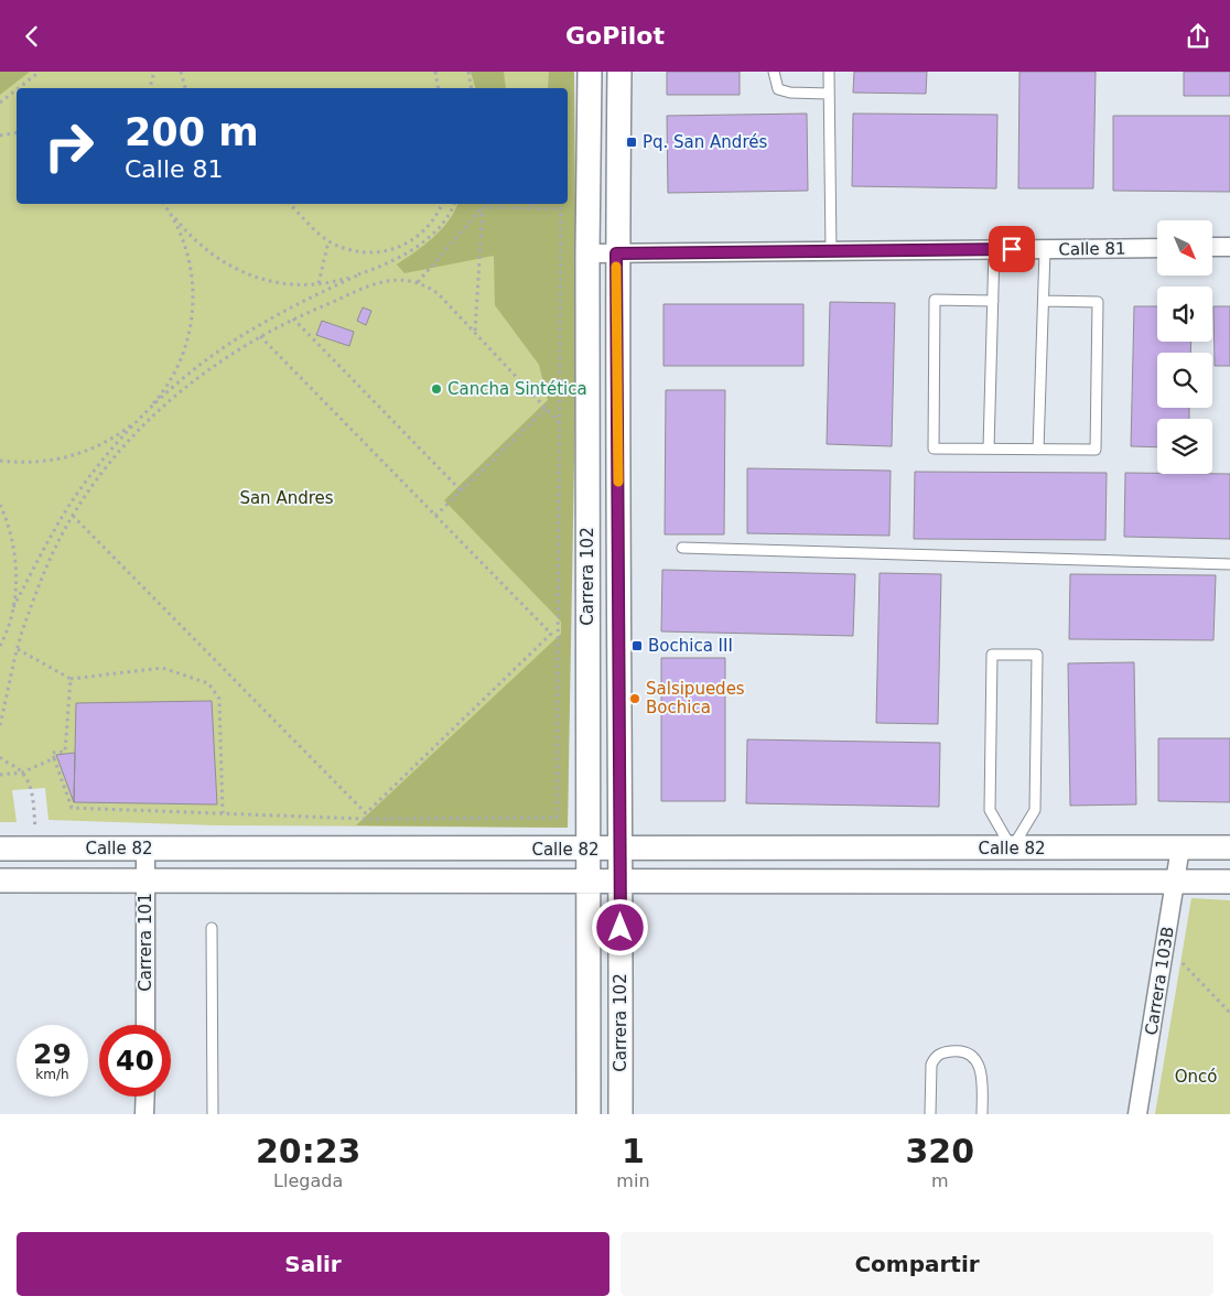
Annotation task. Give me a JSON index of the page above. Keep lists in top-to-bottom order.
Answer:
{
  "streets": {
    "street": [
      "Calle 81",
      "Carrera 102",
      "Calle 82",
      "Carrera 101",
      "Carrera 103B"
    ]
  },
  "crossings": [
    ["Calle 81", "Carrera 102"],
    ["Carrera 102", "Calle 82"],
    ["Calle 82", "Carrera 101"],
    ["Calle 82", "Carrera 103B"]
  ],
  "parks": ["San Andres", "Oncó"],
  "places": {
    "transit": ["Pq. San Andrés", "Bochica III"],
    "other": ["Cancha Sintética", "Salsipuedes Bochica"]
  },
  "north": "bottom right",
  "page": {
    "header": "GoPilot",
    "turn": ["200 m", "Calle 81"],
    "speed": "29 km/h",
    "limit": "40",
    "eta": [
      "20:23",
      "Llegada",
      "1",
      "min",
      "320",
      "m"
    ],
    "buttons": ["Salir", "Compartir"]
  }
}
